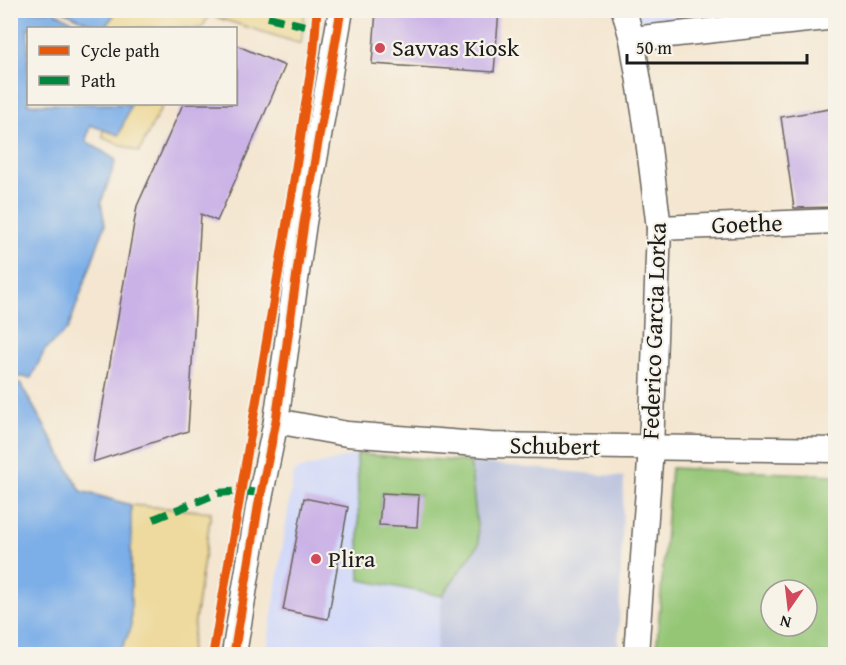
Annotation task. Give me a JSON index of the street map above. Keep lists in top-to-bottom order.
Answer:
{
  "streets": {
    "street": ["Goethe", "Federico Garcia Lorka", "Schubert"]
  },
  "crossings": [
    ["Goethe", "Federico Garcia Lorka"],
    ["Federico Garcia Lorka", "Schubert"]
  ],
  "places": ["Savvas Kiosk", "Plira"],
  "legend": ["Cycle path", "Path"],
  "scale_bar": "50 m",
  "north": "bottom"
}
